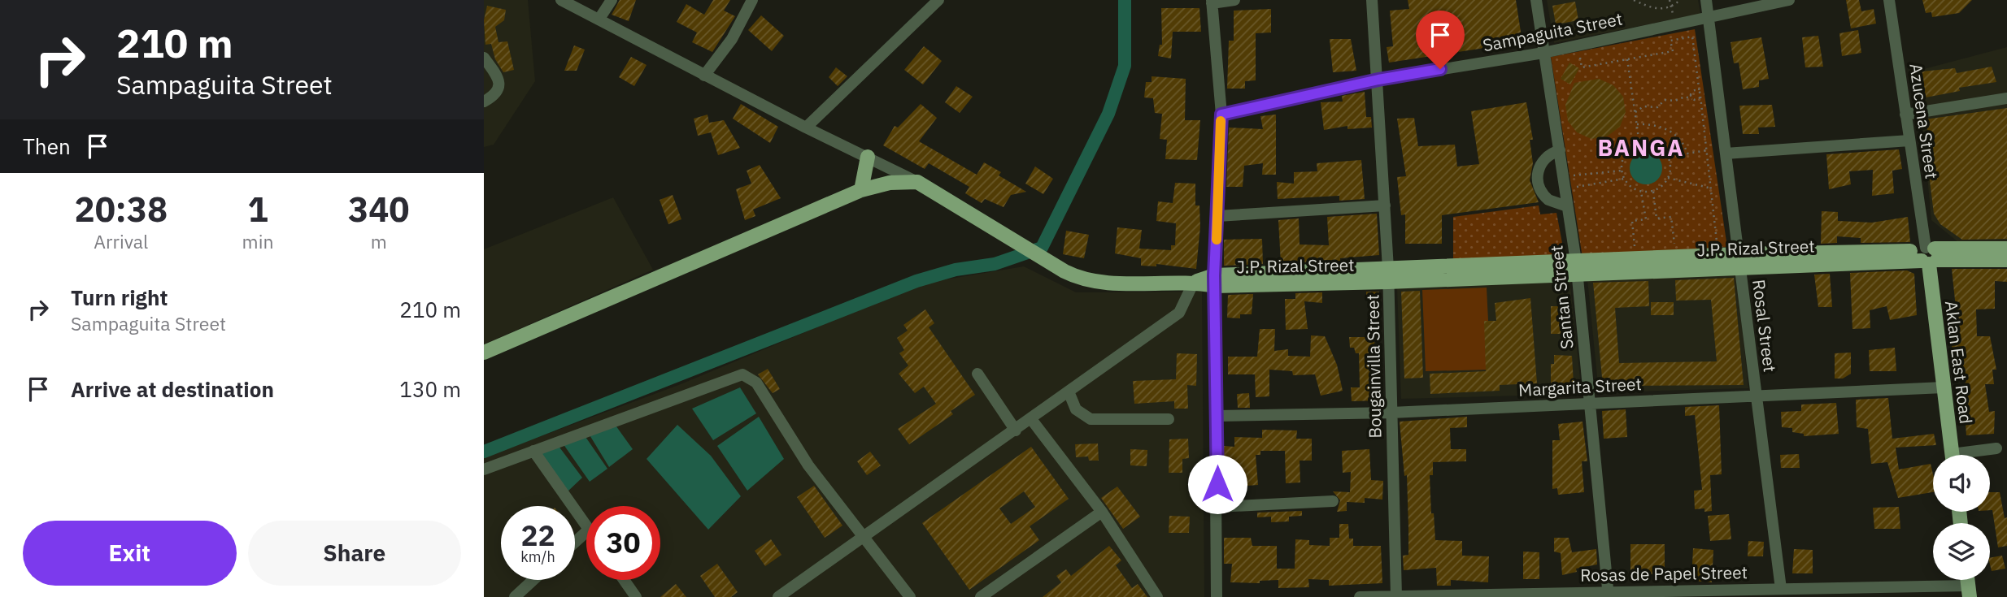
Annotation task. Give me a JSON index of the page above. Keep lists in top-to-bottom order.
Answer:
{
  "streets": {
    "main road": ["J.P. Rizal Street", "Aklan East Road"],
    "street": [
      "Sampaguita Street",
      "Azucena Street",
      "Santan Street",
      "Rosal Street",
      "Bougainvilla Street",
      "Margarita Street",
      "Rosas de Papel Street"
    ]
  },
  "crossings": [
    ["Sampaguita Street", "Santan Street"],
    ["Sampaguita Street", "Rosal Street"],
    ["Sampaguita Street", "Bougainvilla Street"],
    ["Azucena Street", "J.P. Rizal Street"],
    ["Azucena Street", "Aklan East Road"],
    ["J.P. Rizal Street", "Santan Street"],
    ["J.P. Rizal Street", "Rosal Street"],
    ["J.P. Rizal Street", "Aklan East Road"],
    ["J.P. Rizal Street", "Bougainvilla Street"],
    ["Santan Street", "Margarita Street"],
    ["Santan Street", "Rosas de Papel Street"],
    ["Rosal Street", "Margarita Street"],
    ["Rosal Street", "Rosas de Papel Street"],
    ["Aklan East Road", "Margarita Street"],
    ["Bougainvilla Street", "Margarita Street"],
    ["Bougainvilla Street", "Rosas de Papel Street"]
  ],
  "districts": ["BANGA"],
  "page": {
    "turn": ["210 m", "Sampaguita Street"],
    "then": "Then",
    "eta": [
      "20:38",
      "Arrival",
      "1",
      "min",
      "340",
      "m"
    ],
    "list": [
      {
        "name": "Turn right",
        "note": "Sampaguita Street",
        "value": "210 m"
      },
      {
        "name": "Arrive at destination",
        "value": "130 m"
      }
    ],
    "speed": "22 km/h",
    "limit": "30",
    "buttons": ["Exit", "Share"]
  }
}
